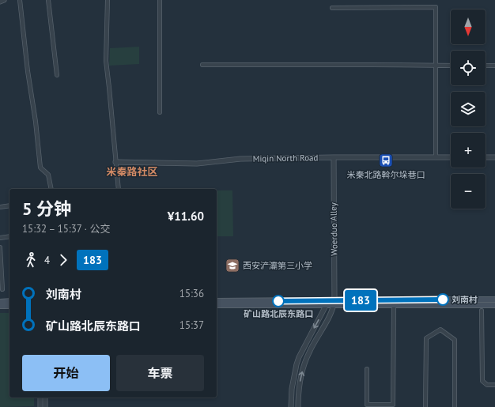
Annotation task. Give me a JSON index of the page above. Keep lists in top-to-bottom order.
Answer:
{
  "streets": {
    "street": ["Miqin North Road", "Woerduo Alley"]
  },
  "crossings": [
    ["Miqin North Road", "Woerduo Alley"]
  ],
  "districts": ["米秦路社区"],
  "places": {
    "bus stop": ["米秦北路斡尔垛巷口"],
    "school or university": ["西安浐灞第三小学"],
    "other": ["刘南村", "矿山路北辰东路口"]
  },
  "lines": ["bus line 183"],
  "north": "bottom",
  "page": {
    "on_map": "183",
    "map_buttons": ["+", "−"],
    "heading": ["5 分钟", "15:32 – 15:37 · 公交", "¥11.60"],
    "legs": ["4", "183"],
    "list": [
      {
        "name": "刘南村",
        "value": "15:36"
      },
      {
        "name": "矿山路北辰东路口",
        "value": "15:37"
      }
    ],
    "buttons": ["开始", "车票"]
  }
}
